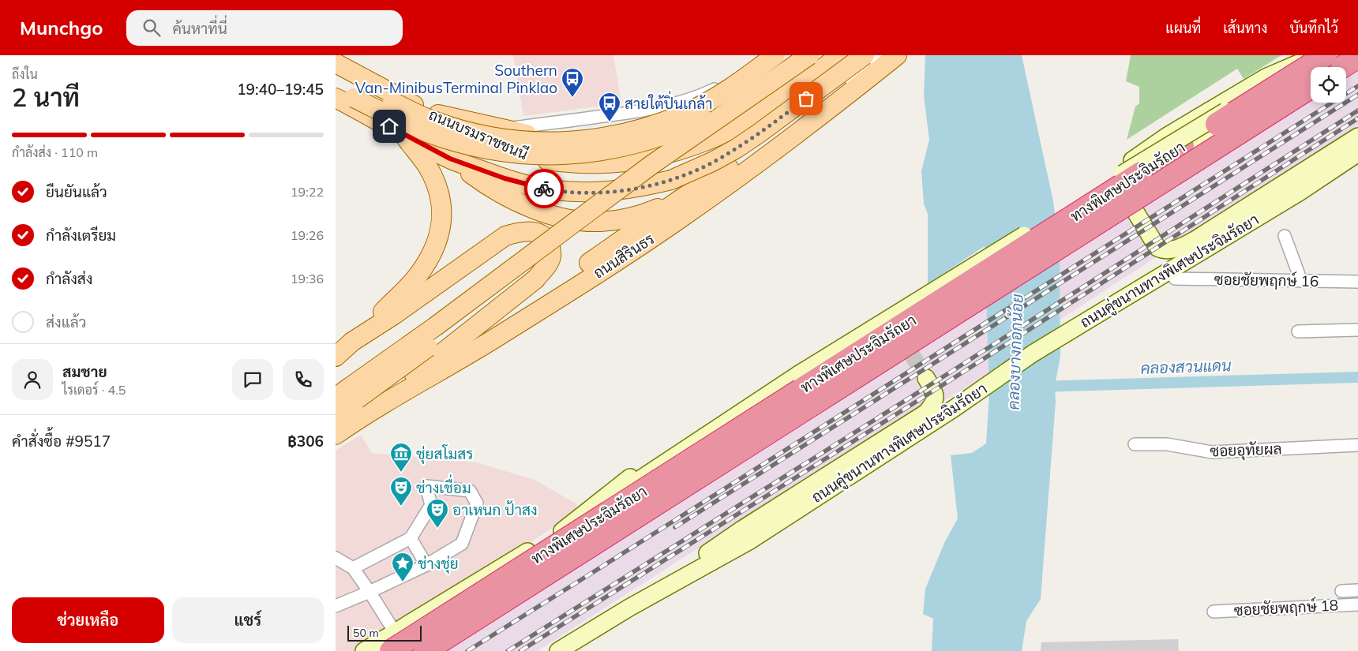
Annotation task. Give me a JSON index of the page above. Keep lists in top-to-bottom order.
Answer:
{
  "streets": {
    "highway": ["ทางพิเศษประจิมรัถยา"],
    "main road": ["ถนนบรมราชชนนี", "ถนนสิรินธร", "ถนนคู่ขนานทางพิเศษประจิมรัถยา"],
    "street": ["ซอยชัยพฤกษ์ 16", "ซอยอุทัยผล", "ซอยชัยพฤกษ์ 18"]
  },
  "water": ["คลองบางกอกน้อย", "คลองสวนแดน"],
  "places": {
    "bus stop": ["Southern Van-MinibusTerminal Pinklao", "สายใต้ปิ่นเกล้า"],
    "museum": ["ชุ่ยสโมสร"],
    "theatre": ["ช่างเชื่อม", "อาเหนก ป้าสง"],
    "place": ["ช่างชุ่ย"]
  },
  "scale_bar": "50 m",
  "page": {
    "header": "Munchgo",
    "search": "ค้นหาที่นี่",
    "nav": ["แผนที่", "เส้นทาง", "บันทึกไว้"],
    "heading": ["2 นาที", "ถึงใน", "19:40–19:45"],
    "panel": [
      "สมชาย",
      "ไรเดอร์ · 4.5",
      "คำสั่งซื้อ #9517",
      "฿306"
    ],
    "bar": "กำลังส่ง · 110 m",
    "list": [
      ["ยืนยันแล้ว", "19:22"],
      ["กำลังเตรียม", "19:26"],
      ["กำลังส่ง", "19:36"],
      "ส่งแล้ว"
    ],
    "buttons": ["ช่วยเหลือ", "แชร์"],
    "scale": "50 m"
  }
}
